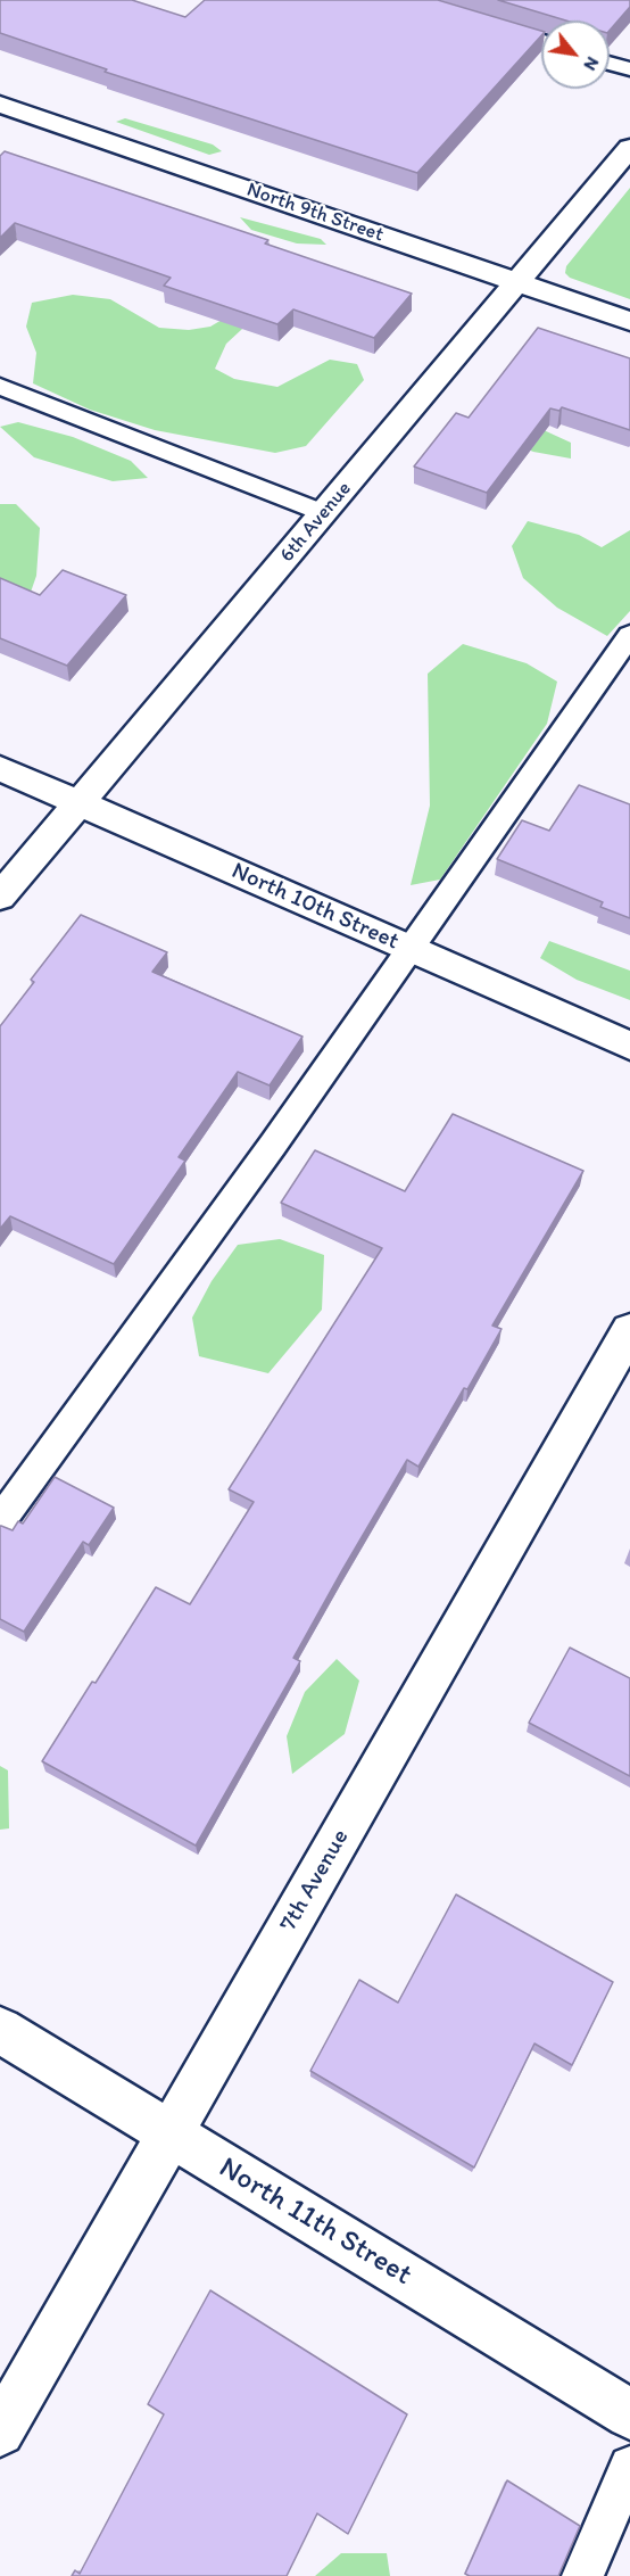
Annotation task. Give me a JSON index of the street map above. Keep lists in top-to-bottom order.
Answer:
{
  "streets": {
    "street": [
      "North 9th Street",
      "6th Avenue",
      "North 10th Street",
      "7th Avenue",
      "North 11th Street"
    ]
  },
  "crossings": [
    ["North 9th Street", "6th Avenue"],
    ["6th Avenue", "North 10th Street"],
    ["7th Avenue", "North 11th Street"]
  ],
  "north": "bottom right"
}
